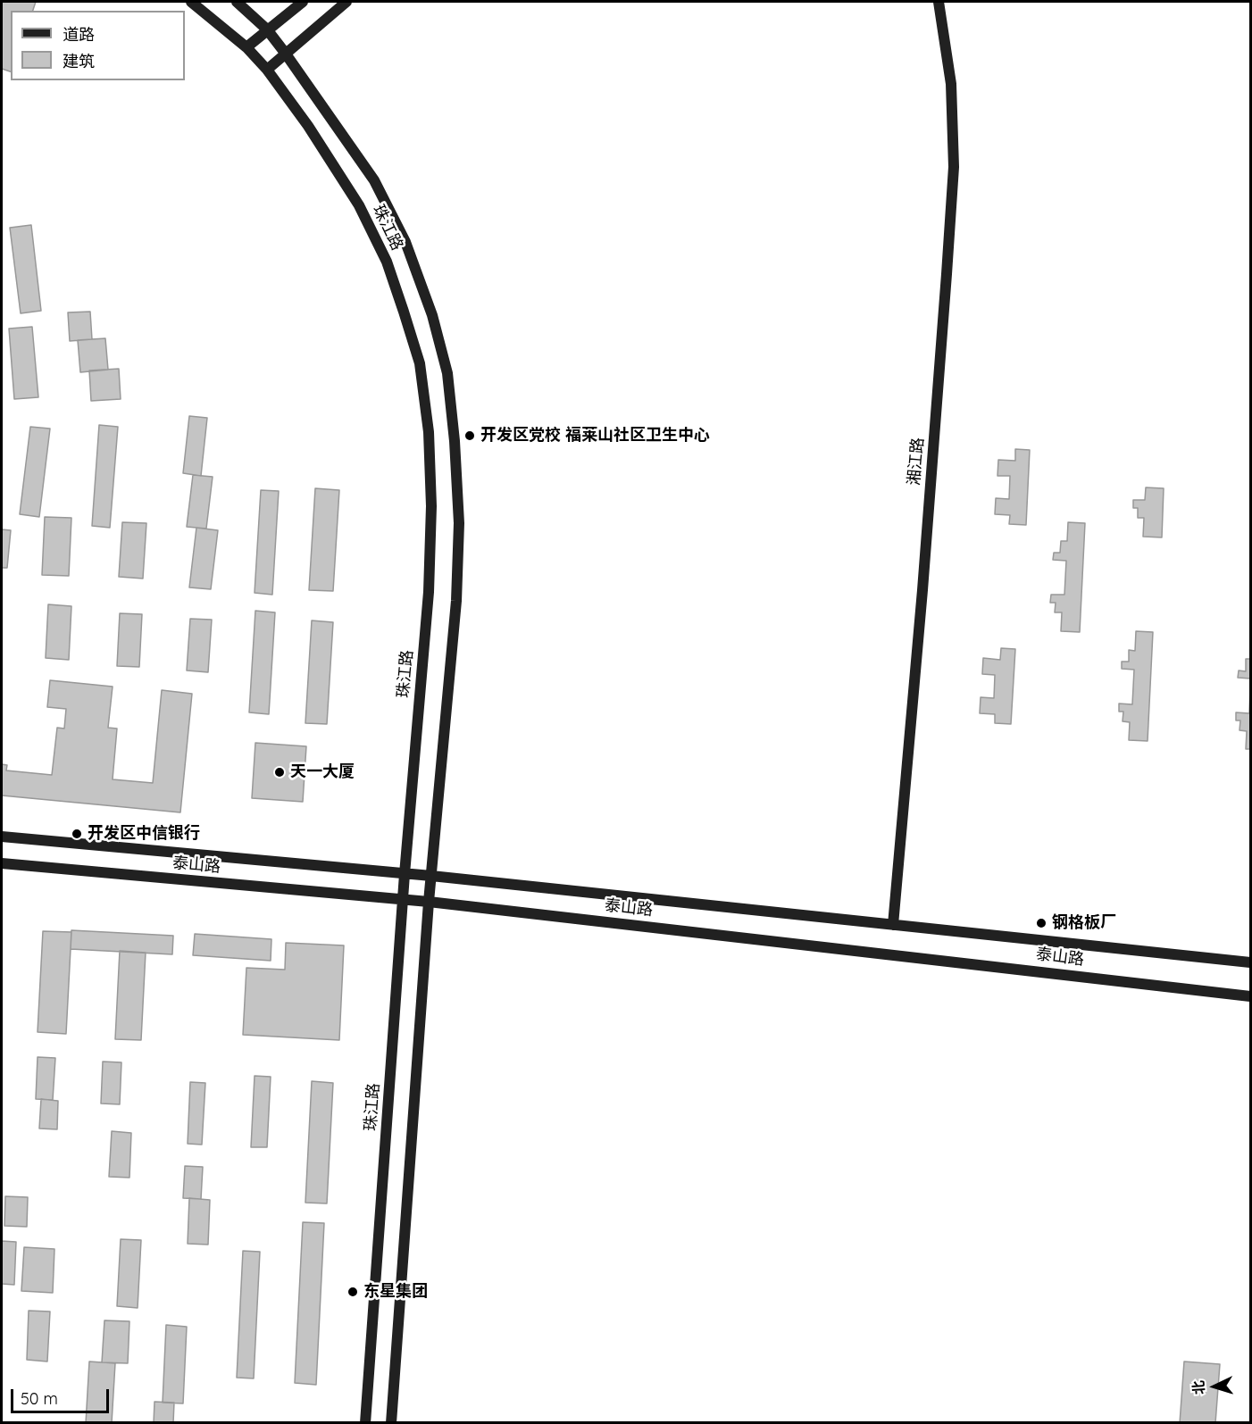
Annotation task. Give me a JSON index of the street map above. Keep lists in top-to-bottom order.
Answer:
{
  "streets": {
    "main road": ["珠江路", "湘江路", "泰山路"]
  },
  "crossings": [
    ["珠江路", "泰山路"],
    ["湘江路", "泰山路"]
  ],
  "places": [
    "开发区党校 福莱山社区卫生中心",
    "天一大厦",
    "开发区中信银行",
    "钢格板厂",
    "东星集团"
  ],
  "legend": ["道路", "建筑"],
  "scale_bar": "50 m",
  "north": "left"
}
